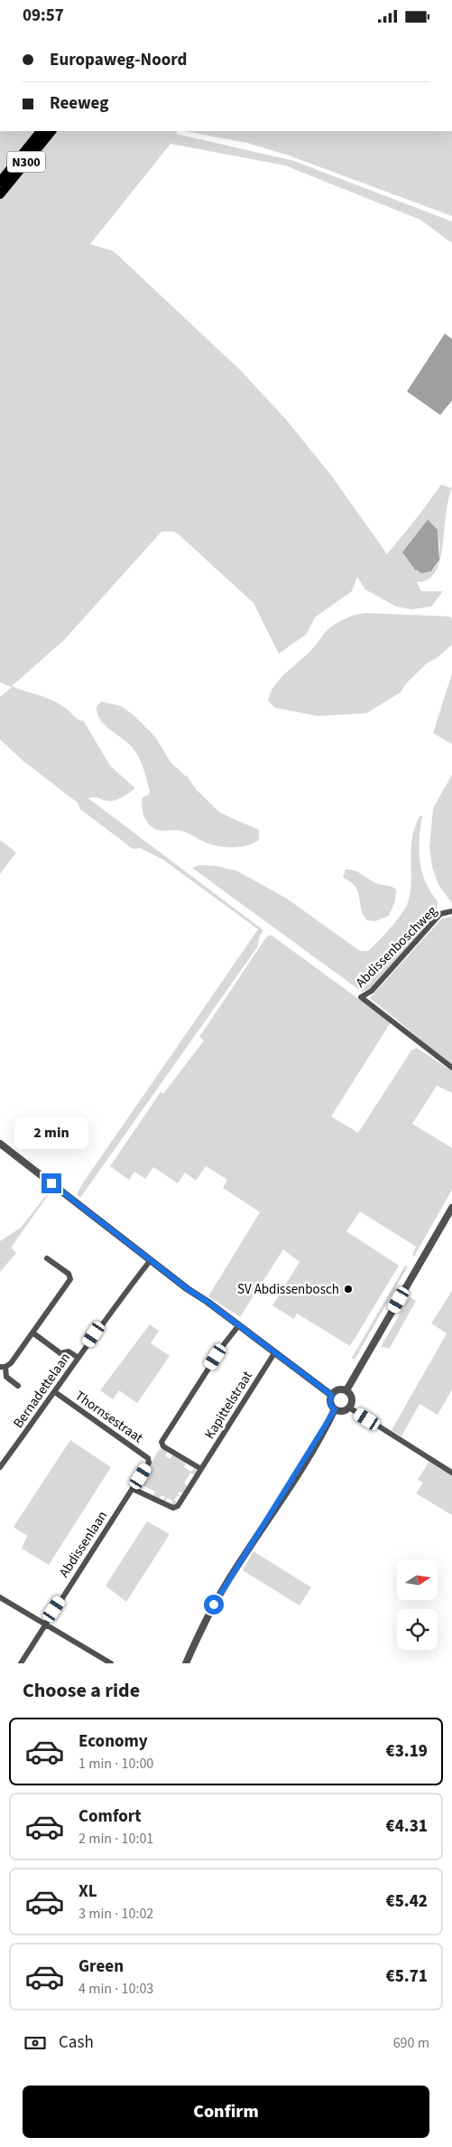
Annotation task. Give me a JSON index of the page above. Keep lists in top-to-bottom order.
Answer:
{
  "streets": {
    "highway": ["N300"],
    "street": [
      "Abdissenboschweg",
      "Bernadettelaan",
      "Kapittelstraat",
      "Thornsestraat",
      "Abdissenlaan"
    ]
  },
  "crossings": [
    ["Bernadettelaan", "Thornsestraat"],
    ["Kapittelstraat", "Abdissenlaan"],
    ["Thornsestraat", "Abdissenlaan"]
  ],
  "places": ["SV Abdissenbosch"],
  "north": "right",
  "page": {
    "status": "09:57",
    "banner": ["Europaweg-Noord", "Reeweg"],
    "bubble": "2 min",
    "heading": "Choose a ride",
    "list": [
      {
        "name": "Economy",
        "note": "1 min · 10:00",
        "value": "€3.19"
      },
      {
        "name": "Comfort",
        "note": "2 min · 10:01",
        "value": "€4.31"
      },
      {
        "name": "XL",
        "note": "3 min · 10:02",
        "value": "€5.42"
      },
      {
        "name": "Green",
        "note": "4 min · 10:03",
        "value": "€5.71"
      }
    ],
    "pay": ["Cash", "690 m"],
    "buttons": "Confirm"
  }
}
